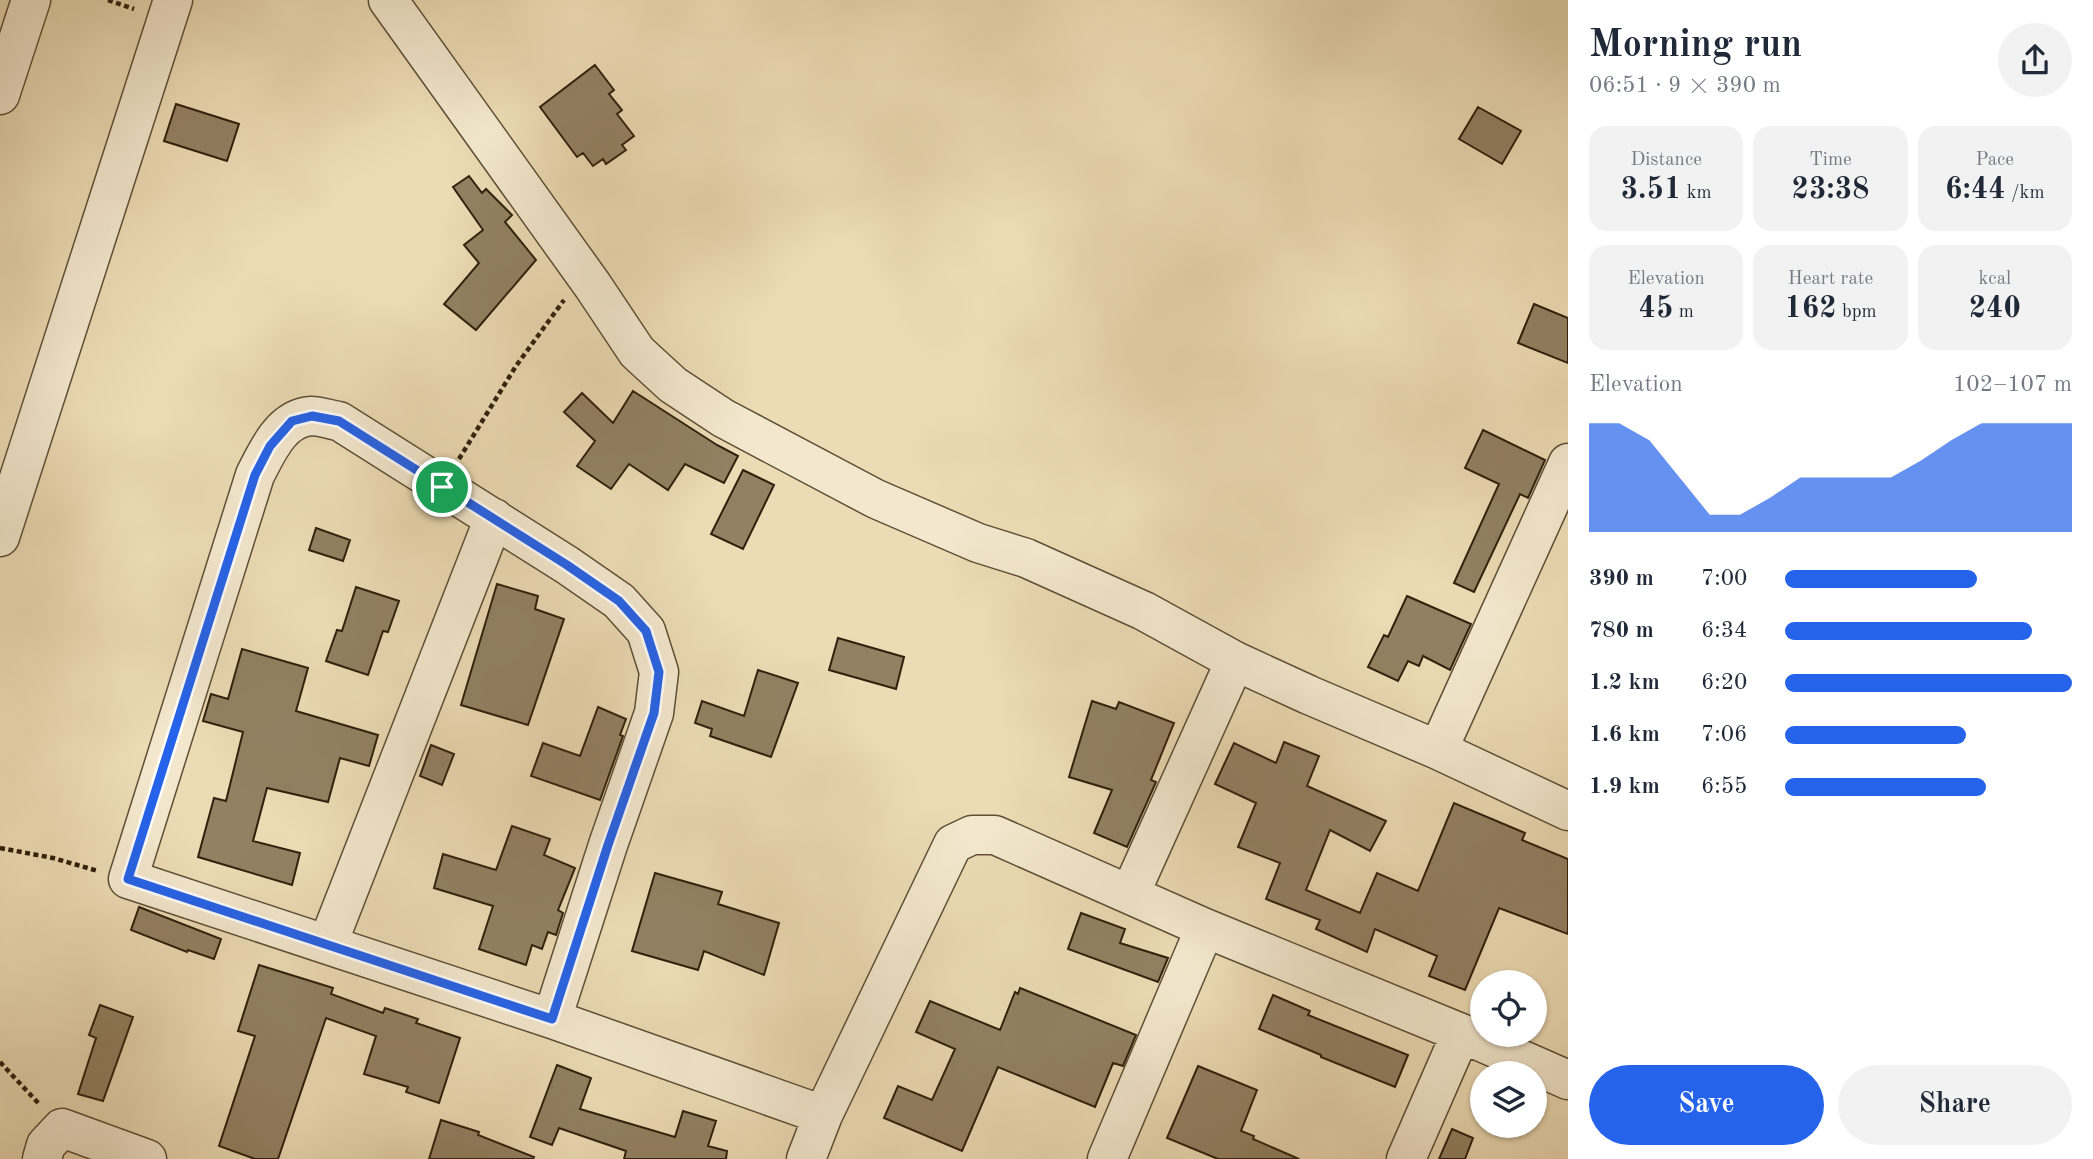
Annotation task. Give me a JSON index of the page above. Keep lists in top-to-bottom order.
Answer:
{
  "page": {
    "heading": ["Morning run", "06:51 · 9 × 390 m"],
    "stats": [
      ["Distance", "3.51 km"],
      ["Time", "23:38"],
      ["Pace", "6:44 /km"],
      ["Elevation", "45 m"],
      ["Heart rate", "162 bpm"],
      ["kcal", "240"]
    ],
    "chart": ["Elevation", "102–107 m"],
    "list": [
      {
        "name": "390 m",
        "note": "7:00"
      },
      {
        "name": "780 m",
        "note": "6:34"
      },
      {
        "name": "1.2 km",
        "note": "6:20"
      },
      {
        "name": "1.6 km",
        "note": "7:06"
      },
      {
        "name": "1.9 km",
        "note": "6:55"
      }
    ],
    "buttons": ["Save", "Share"]
  }
}
